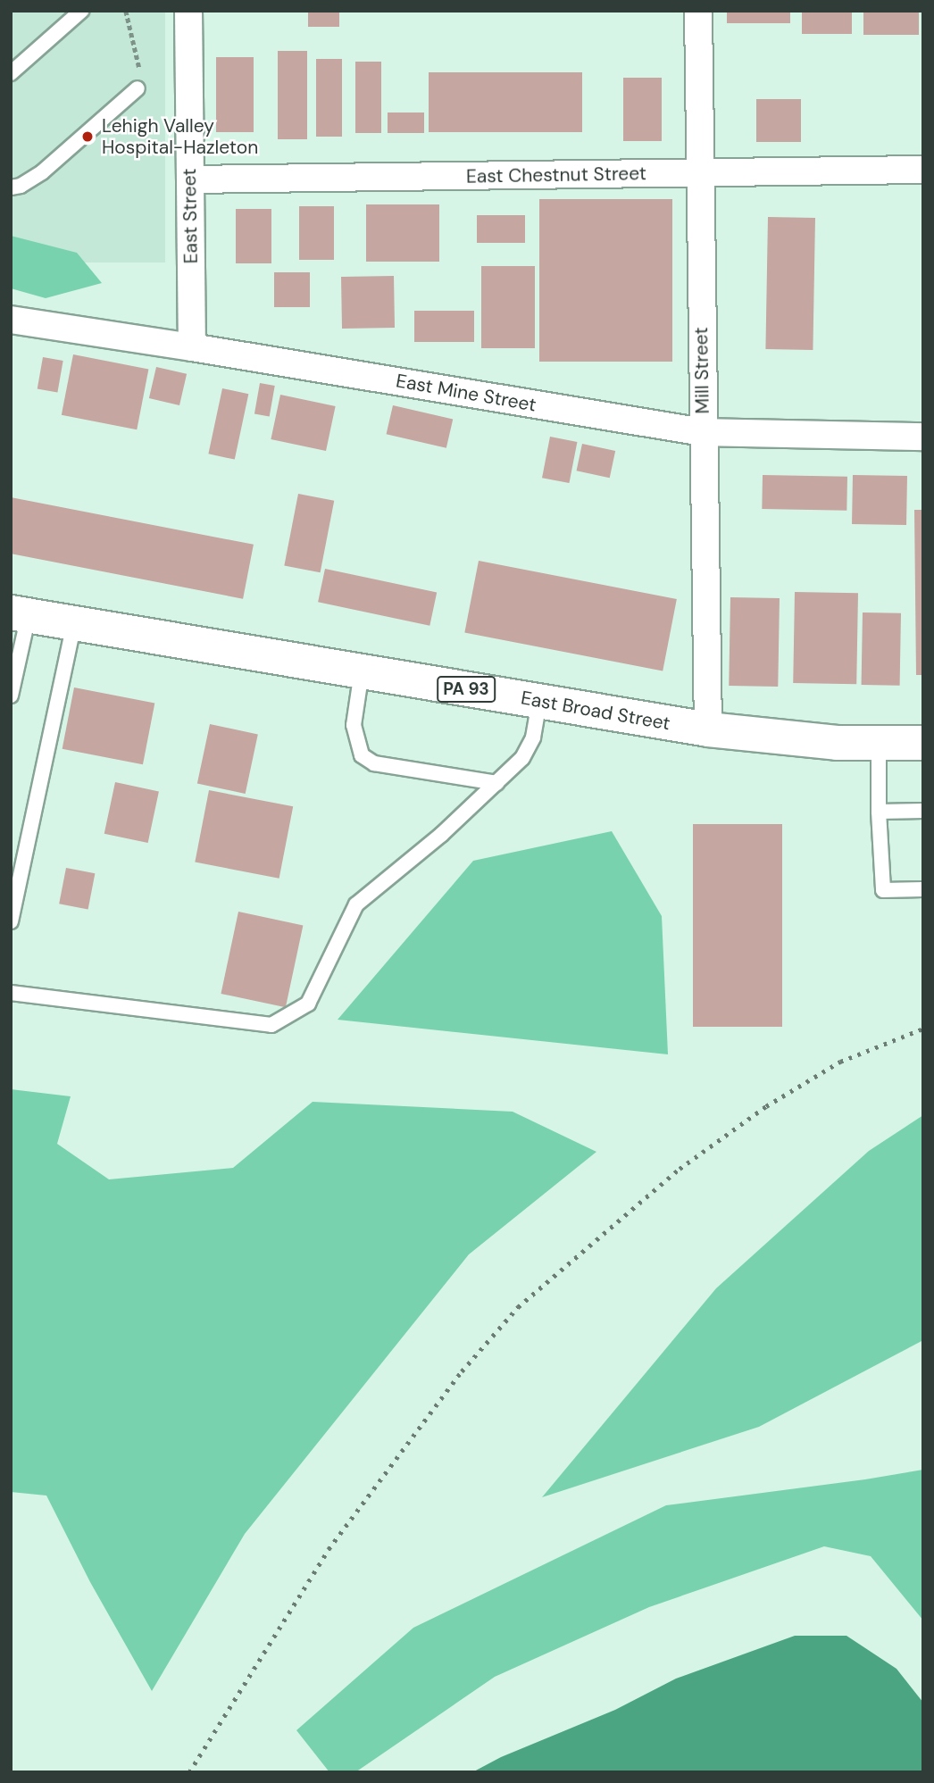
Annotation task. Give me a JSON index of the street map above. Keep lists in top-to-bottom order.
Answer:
{
  "streets": {
    "highway": ["PA 93", "East Broad Street"],
    "street": [
      "East Chestnut Street",
      "East Street",
      "Mill Street",
      "East Mine Street"
    ]
  },
  "crossings": [
    ["East Chestnut Street", "East Street"],
    ["East Chestnut Street", "Mill Street"],
    ["East Street", "East Mine Street"],
    ["Mill Street", "East Mine Street"],
    ["Mill Street", "East Broad Street"]
  ],
  "places": ["Lehigh Valley Hospital-Hazleton"]
}
